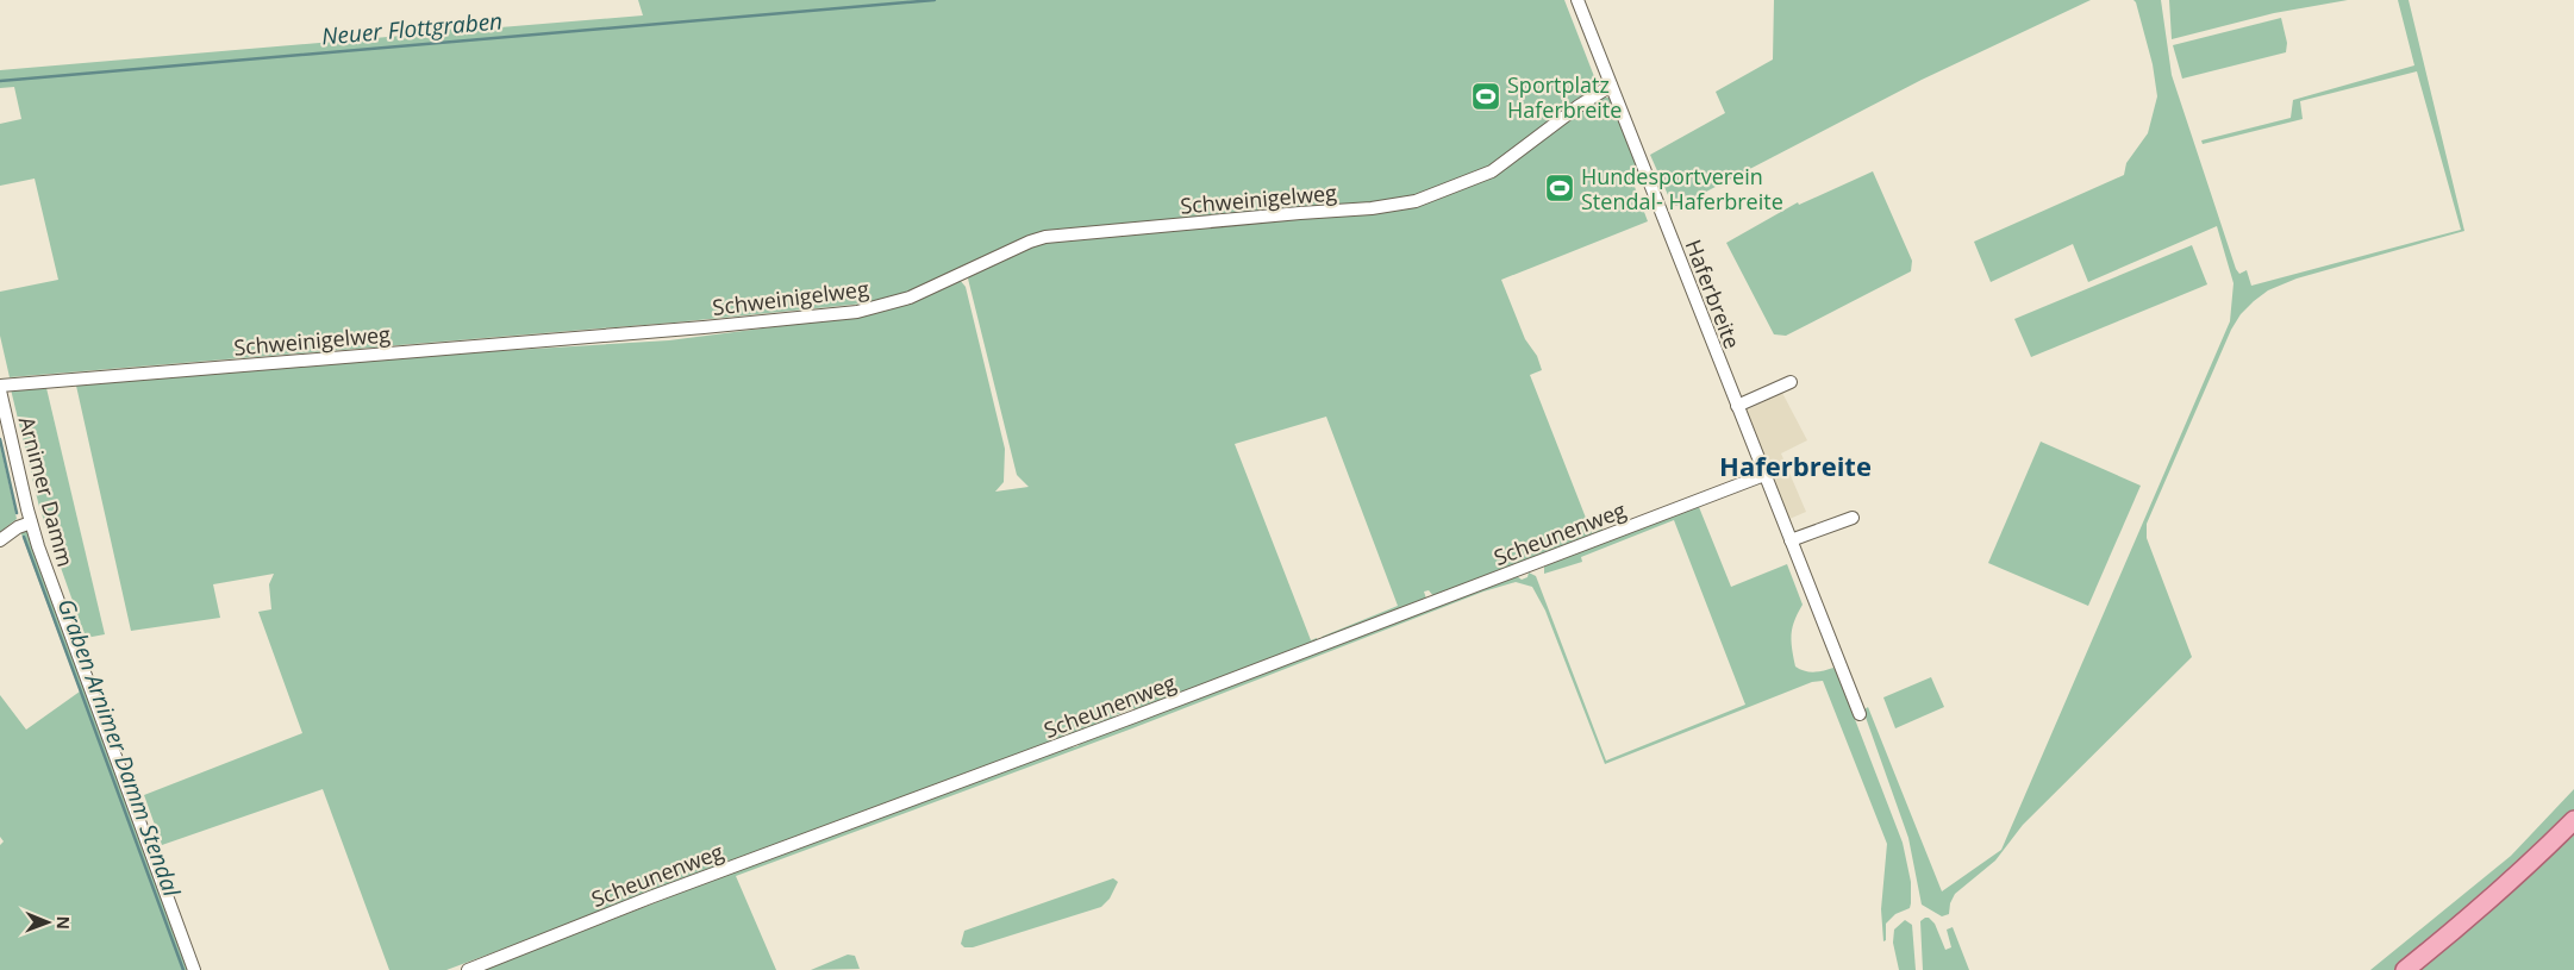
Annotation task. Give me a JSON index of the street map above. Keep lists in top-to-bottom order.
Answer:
{
  "streets": {
    "street": [
      "Schweinigelweg",
      "Haferbreite",
      "Arnimer Damm",
      "Scheunenweg"
    ]
  },
  "crossings": [
    ["Schweinigelweg", "Haferbreite"],
    ["Haferbreite", "Scheunenweg"]
  ],
  "districts": ["Haferbreite"],
  "water": ["Neuer Flottgraben", "Graben Arnimer Damm Stendal"],
  "places": {
    "sports": ["Sportplatz Haferbreite", "Hundesportverein Stendal- Haferbreite"]
  },
  "north": "right"
}
